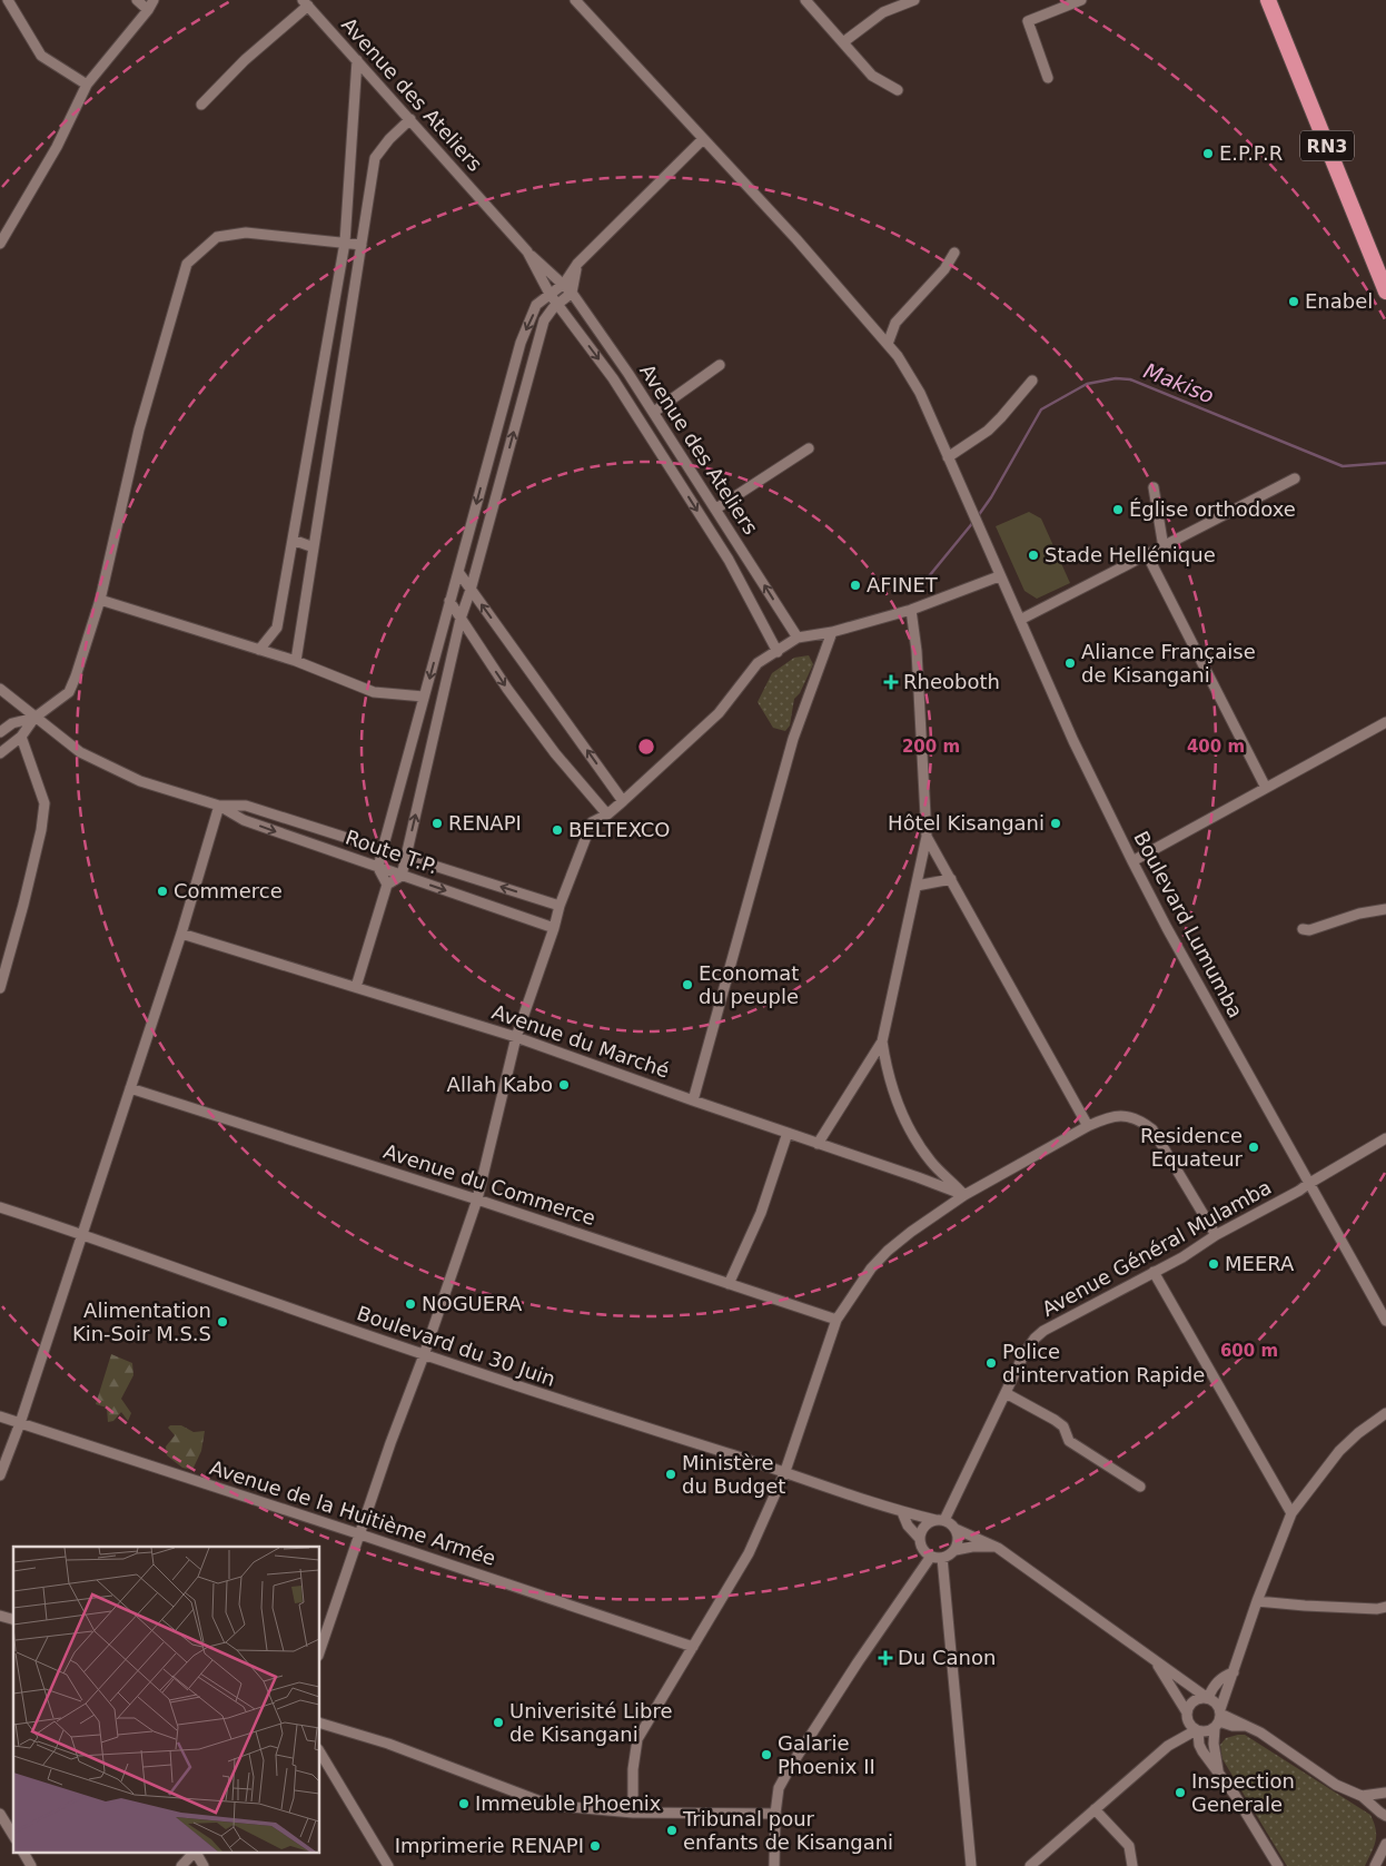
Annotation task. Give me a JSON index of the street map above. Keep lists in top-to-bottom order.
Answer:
{
  "streets": {
    "highway": ["RN3"],
    "street": [
      "Avenue des Ateliers",
      "Route T.P.",
      "Boulevard Lumumba",
      "Avenue du Marché",
      "Avenue du Commerce",
      "Avenue Général Mulamba",
      "Boulevard du 30 Juin",
      "Avenue de la Huitième Armée"
    ]
  },
  "crossings": [
    ["Boulevard Lumumba", "Avenue Général Mulamba"],
    ["Avenue Général Mulamba", "Boulevard du 30 Juin"]
  ],
  "water": ["Makiso"],
  "places": {
    "other": [
      "E.P.P.R",
      "Enabel",
      "Église orthodoxe",
      "Stade Hellénique",
      "AFINET",
      "Aliance Française de Kisangani",
      "RENAPI",
      "Hôtel Kisangani",
      "BELTEXCO",
      "Commerce",
      "Economat du peuple",
      "Allah Kabo",
      "Residence Equateur",
      "MEERA",
      "NOGUERA",
      "Alimentation Kin-Soir M.S.S",
      "Police d'intervation Rapide",
      "Ministère du Budget",
      "Univerisité Libre de Kisangani",
      "Galarie Phoenix II",
      "Inspection Generale",
      "Immeuble Phoenix",
      "Tribunal pour enfants de Kisangani",
      "Imprimerie RENAPI"
    ],
    "health": ["Rheoboth", "Du Canon"]
  },
  "rings": ["200 m", "400 m", "600 m"]
}
